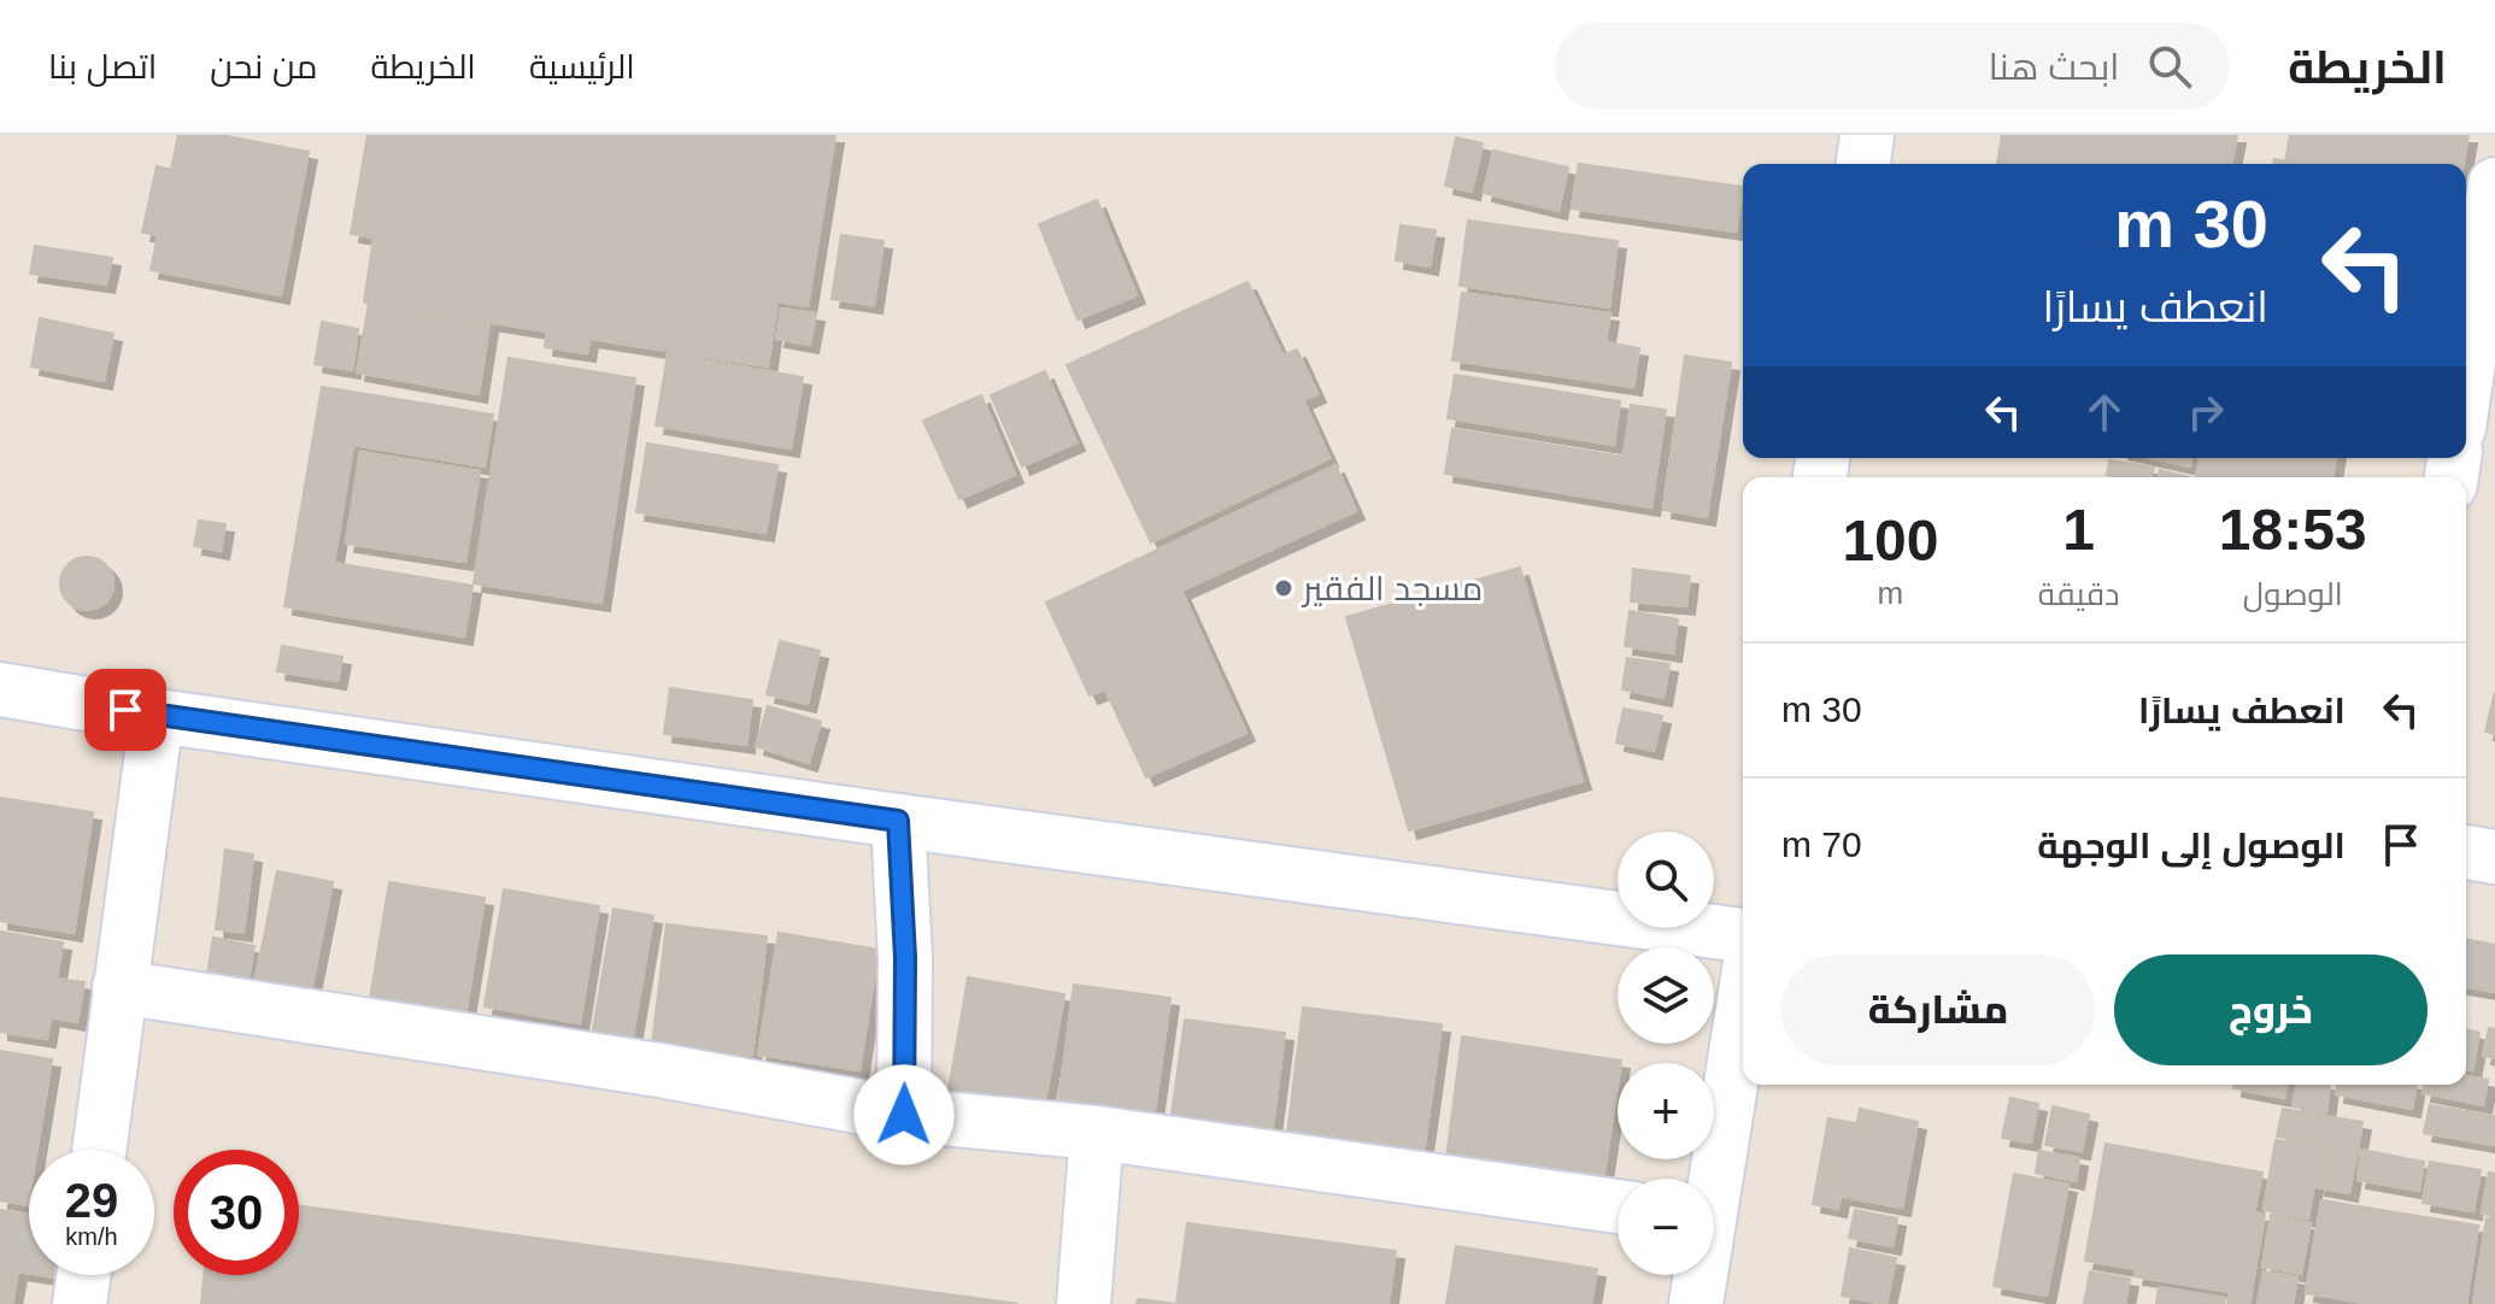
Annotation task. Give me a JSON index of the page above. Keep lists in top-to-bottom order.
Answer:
{
  "places": ["مسجد الفقير"],
  "page": {
    "header": "الخريطة",
    "search": "ابحث هنا",
    "nav": [
      "الرئيسية",
      "الخريطة",
      "من نحن",
      "اتصل بنا"
    ],
    "turn": ["30 m", "انعطف يسارًا"],
    "eta": [
      "18:53",
      "الوصول",
      "1",
      "دقيقة",
      "100",
      "m"
    ],
    "list": [
      {
        "name": "انعطف يسارًا",
        "value": "30 m"
      },
      {
        "name": "الوصول إلى الوجهة",
        "value": "70 m"
      }
    ],
    "map_buttons": ["+", "−"],
    "buttons": ["خروج", "مشاركة"],
    "speed": "29 km/h",
    "limit": "30"
  }
}
